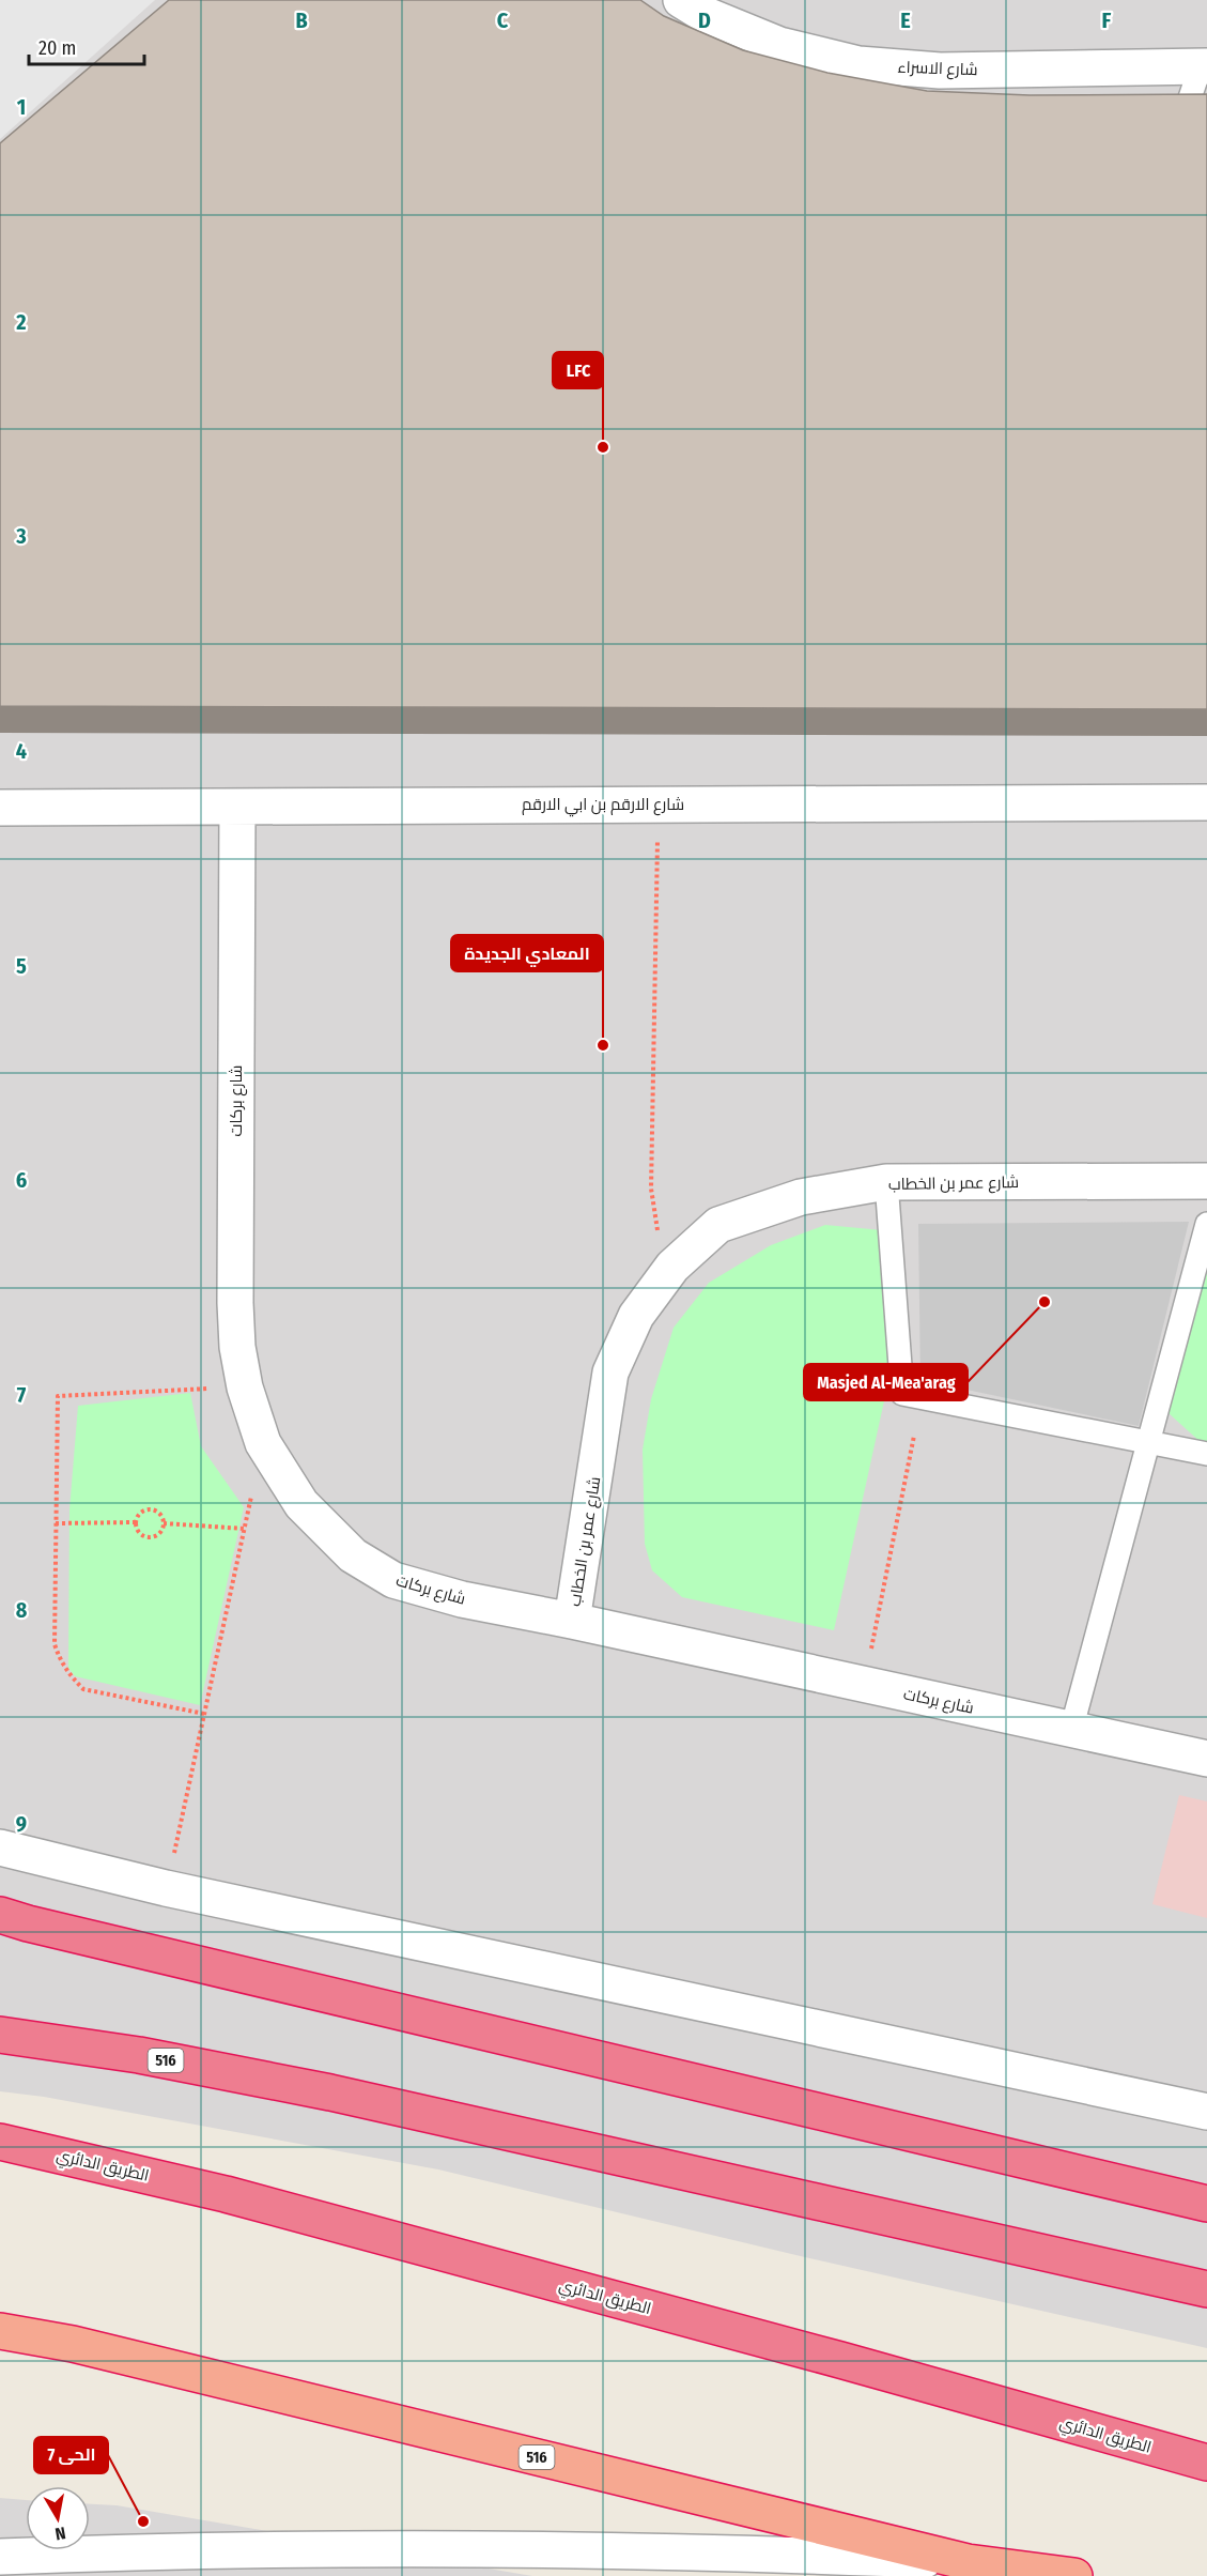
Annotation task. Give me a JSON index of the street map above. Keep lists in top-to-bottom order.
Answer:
{
  "streets": {
    "highway": ["516", "الطريق الدائري"],
    "street": [
      "شارع الاسراء",
      "شارع الارقم بن ابي الارقم",
      "شارع بركات",
      "شارع عمر بن الخطاب"
    ]
  },
  "crossings": [
    ["شارع الارقم بن ابي الارقم", "شارع بركات"],
    ["شارع بركات", "شارع عمر بن الخطاب"]
  ],
  "places": [
    "LFC",
    "المعادي الجديدة",
    "Masjed Al-Mea'arag",
    "الحى 7"
  ],
  "scale_bar": "20 m",
  "north": "bottom",
  "grid": {
    "columns": [
      "B",
      "C",
      "D",
      "E",
      "F"
    ],
    "rows": [
      "1",
      "2",
      "3",
      "4",
      "5",
      "6",
      "7",
      "8",
      "9"
    ]
  }
}
